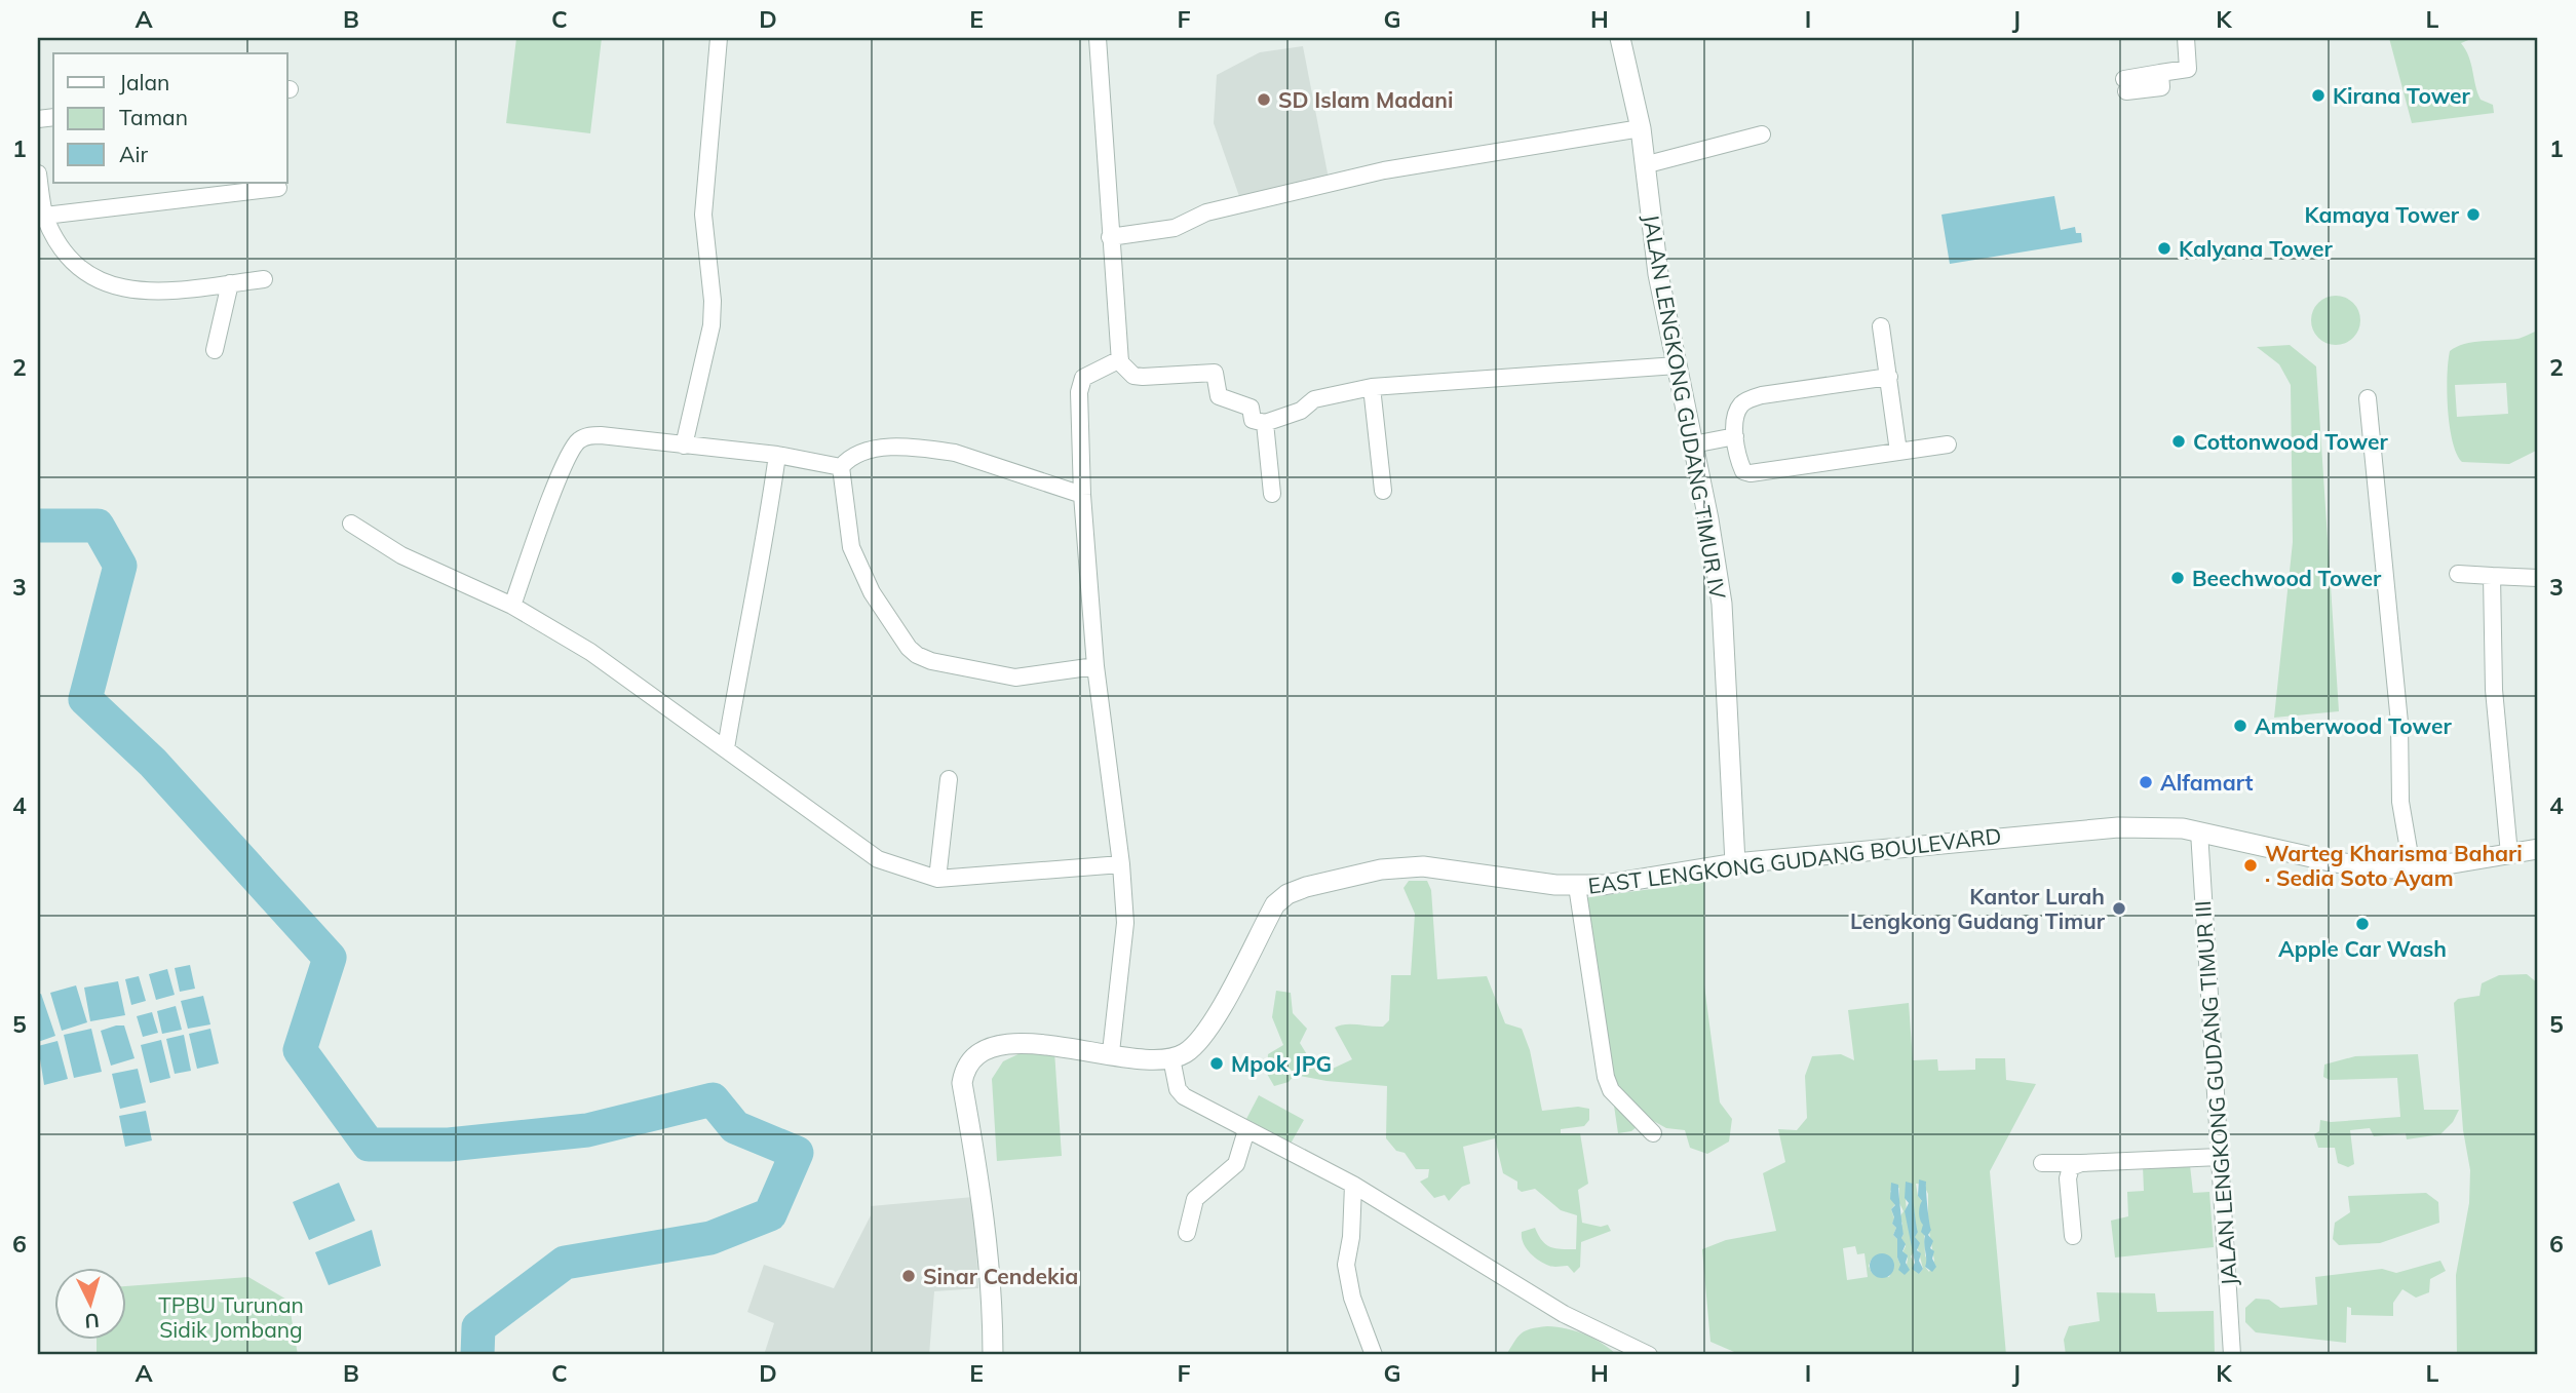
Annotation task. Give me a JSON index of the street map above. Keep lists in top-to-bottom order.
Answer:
{
  "streets": {
    "street": ["JALAN LENGKONG GUDANG TIMUR IV", "EAST LENGKONG GUDANG BOULEVARD", "JALAN LENGKONG GUDANG TIMUR III"]
  },
  "crossings": [
    ["JALAN LENGKONG GUDANG TIMUR IV", "EAST LENGKONG GUDANG BOULEVARD"],
    ["EAST LENGKONG GUDANG BOULEVARD", "JALAN LENGKONG GUDANG TIMUR III"]
  ],
  "parks": ["TPBU Turunan Sidik Jombang"],
  "places": [
    "Kirana Tower",
    "SD Islam Madani",
    "Kamaya Tower",
    "Kalyana Tower",
    "Cottonwood Tower",
    "Beechwood Tower",
    "Amberwood Tower",
    "Alfamart",
    "Warteg Kharisma Bahari · Sedia Soto Ayam",
    "Kantor Lurah Lengkong Gudang Timur",
    "Apple Car Wash",
    "Mpok JPG",
    "Sinar Cendekia"
  ],
  "legend": ["Jalan", "Taman", "Air"],
  "north": "bottom",
  "grid": {
    "columns": [
      "A",
      "B",
      "C",
      "D",
      "E",
      "F",
      "G",
      "H",
      "I",
      "J",
      "K",
      "L"
    ],
    "rows": [
      "1",
      "2",
      "3",
      "4",
      "5",
      "6"
    ]
  }
}
